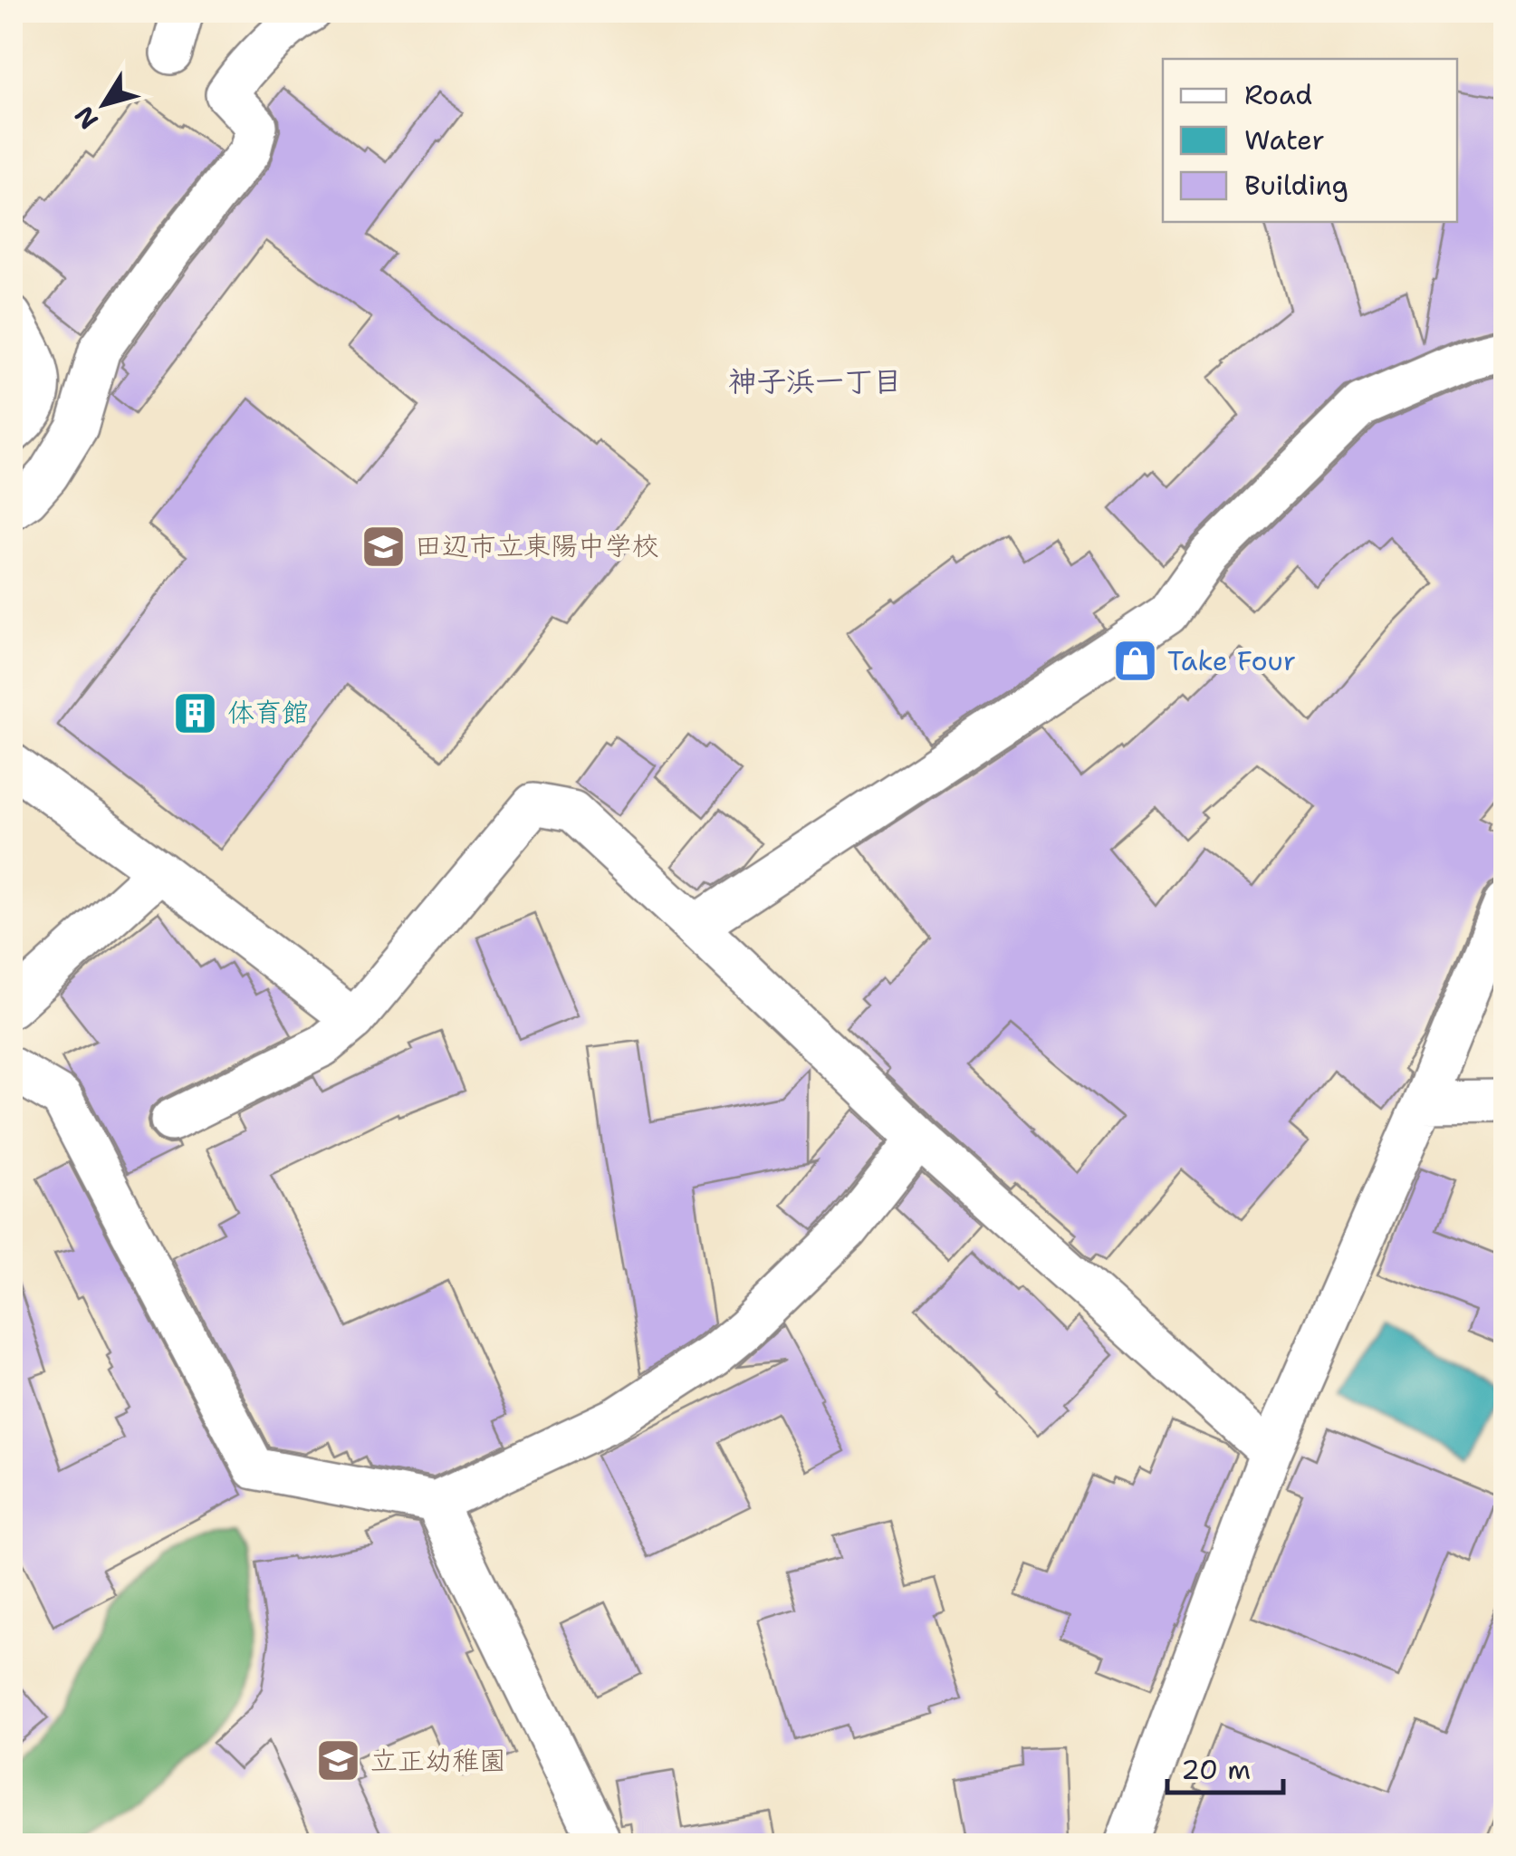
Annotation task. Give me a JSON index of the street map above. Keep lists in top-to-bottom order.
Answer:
{
  "districts": ["神子浜一丁目"],
  "places": {
    "school or university": ["田辺市立東陽中学校", "立正幼稚園"],
    "shop": ["Take Four"],
    "building": ["体育館"]
  },
  "legend": ["Road", "Water", "Building"],
  "scale_bar": "20 m",
  "north": "bottom left"
}
